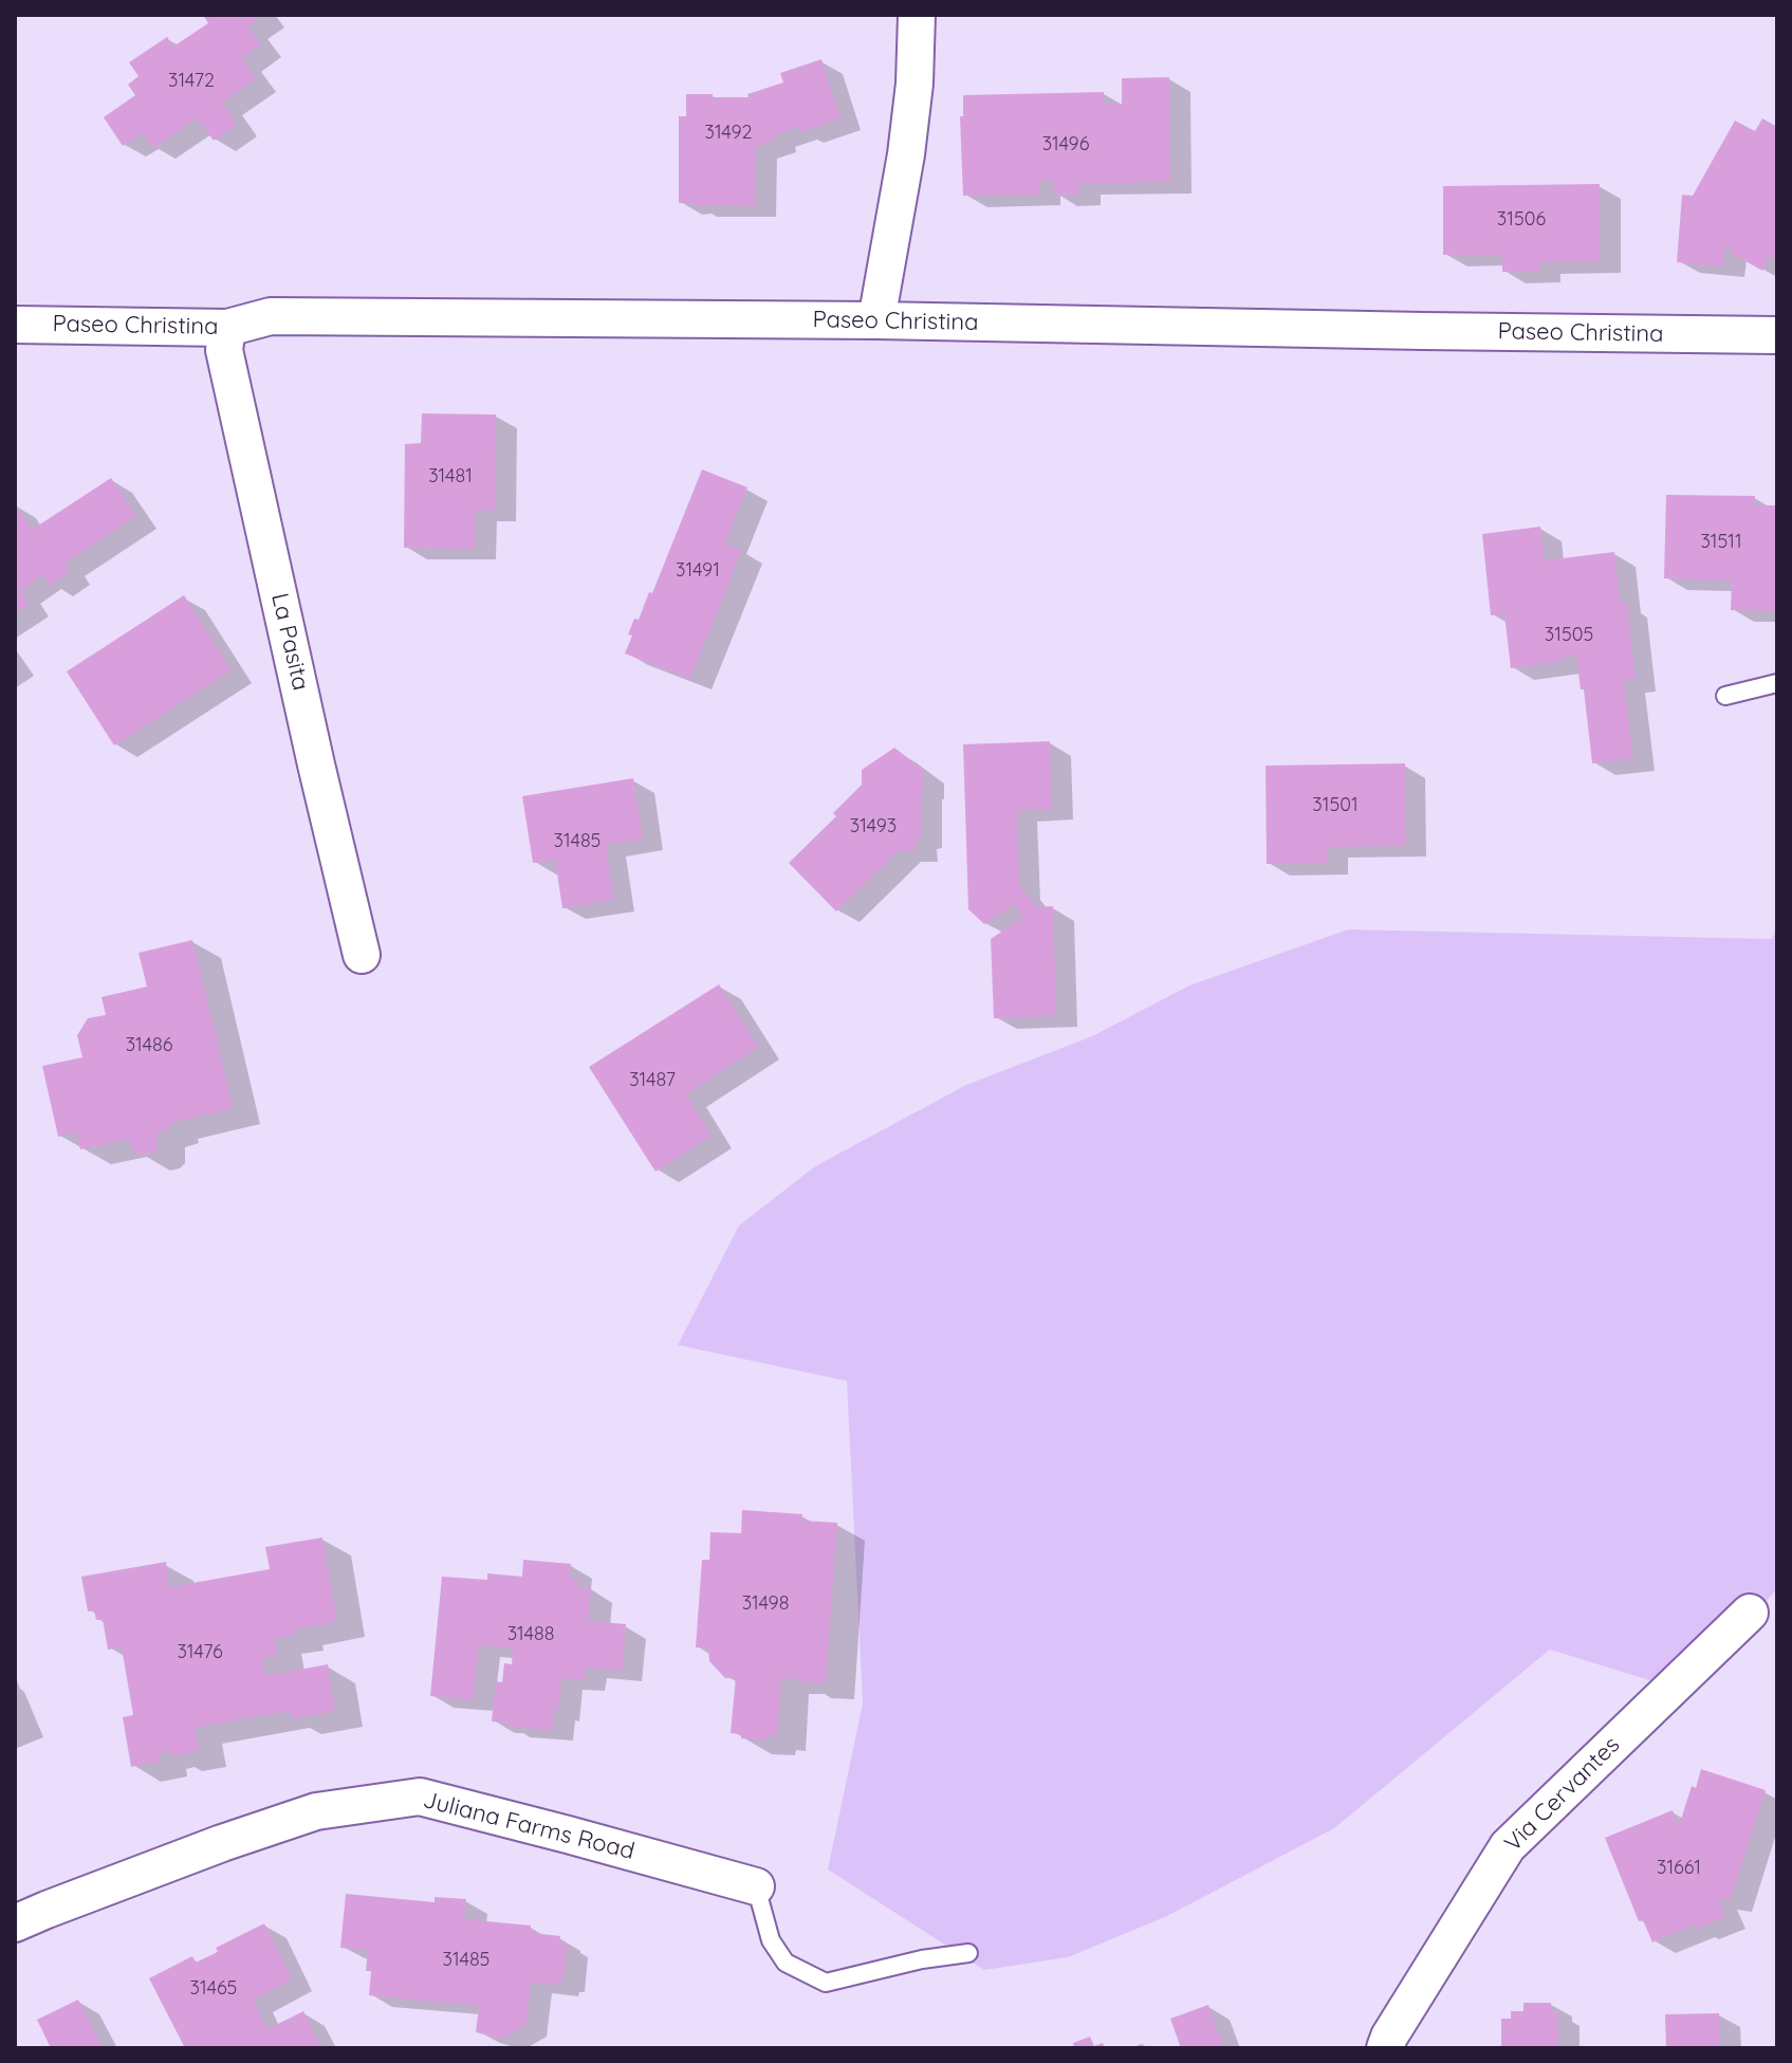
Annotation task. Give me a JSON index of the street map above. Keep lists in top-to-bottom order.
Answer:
{
  "streets": {
    "street": [
      "Paseo Christina",
      "La Pasita",
      "Via Cervantes",
      "Juliana Farms Road"
    ]
  },
  "crossings": [
    ["Paseo Christina", "La Pasita"]
  ],
  "house_numbers": [
    "31472",
    "31492",
    "31496",
    "31506",
    "31481",
    "31511",
    "31491",
    "31505",
    "31501",
    "31493",
    "31485",
    "31486",
    "31487",
    "31498",
    "31488",
    "31476",
    "31661",
    "31485",
    "31465"
  ]
}
